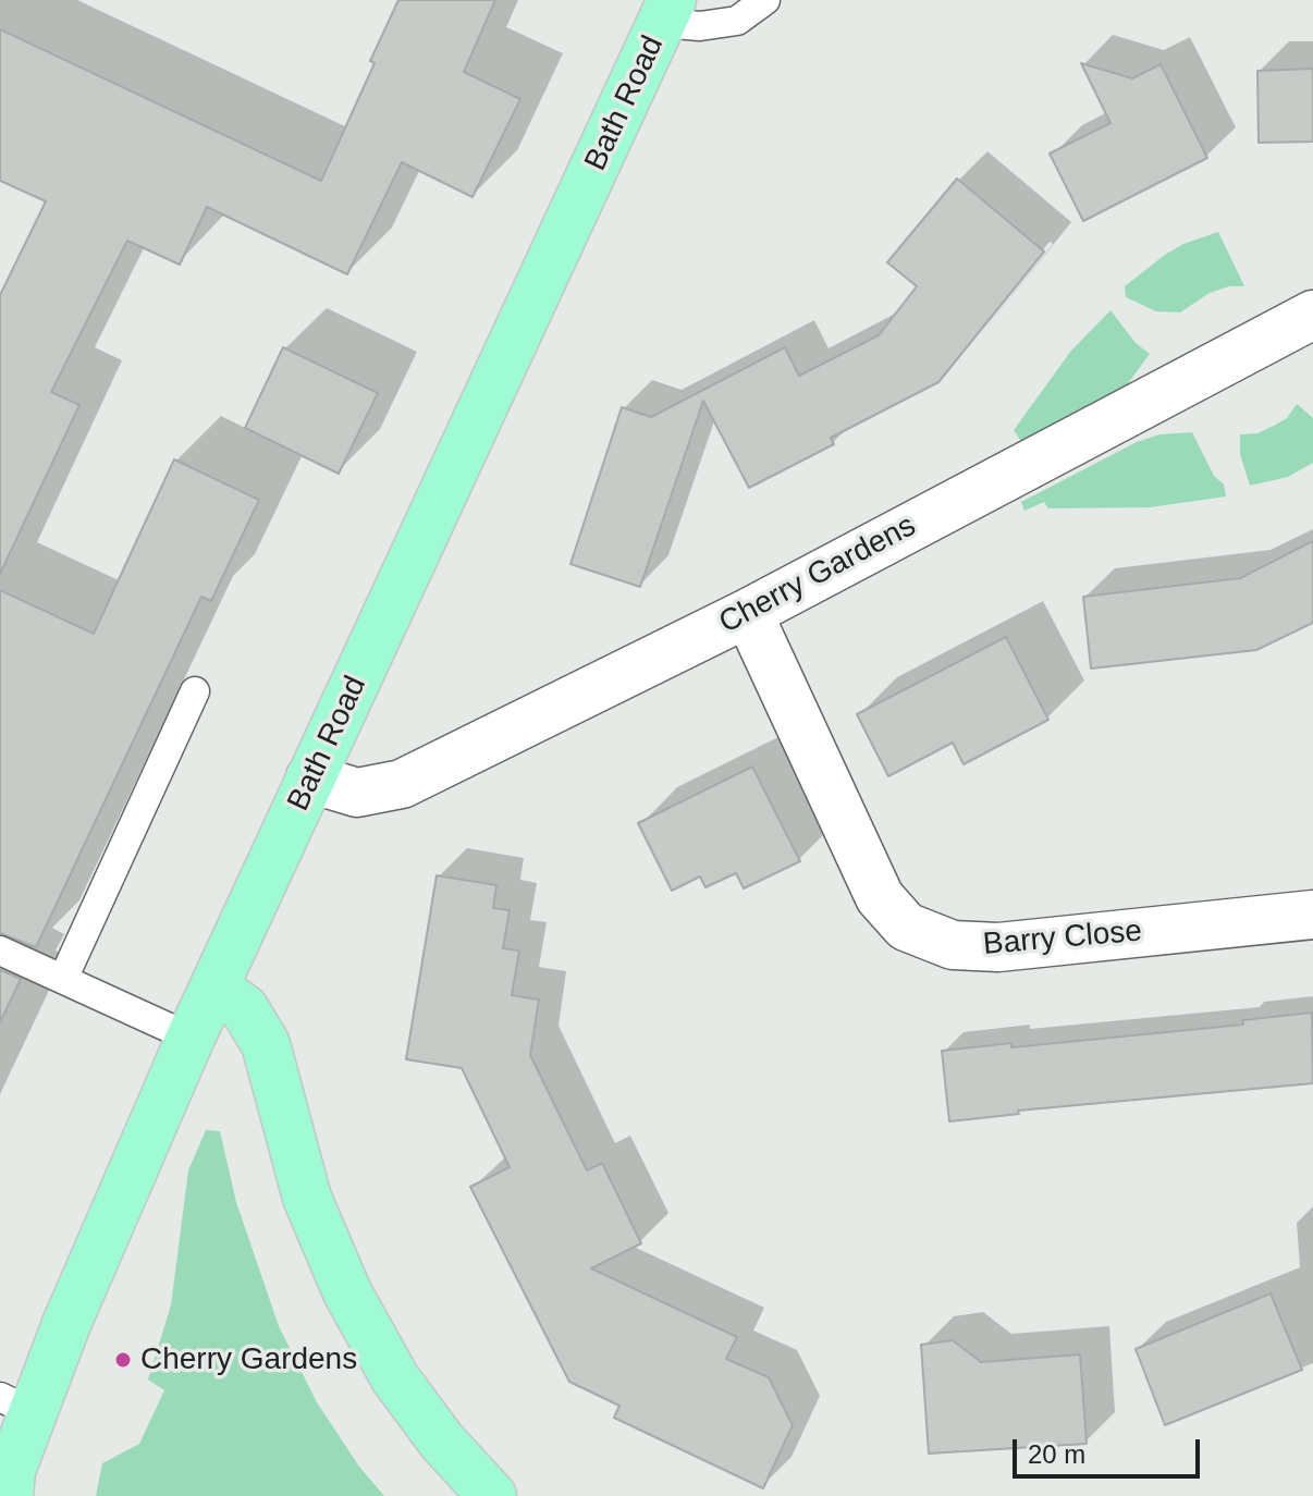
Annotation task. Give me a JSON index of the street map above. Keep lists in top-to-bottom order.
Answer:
{
  "streets": {
    "main road": ["Bath Road"],
    "street": ["Cherry Gardens", "Barry Close"]
  },
  "crossings": [
    ["Bath Road", "Cherry Gardens"],
    ["Cherry Gardens", "Barry Close"]
  ],
  "places": ["Cherry Gardens"],
  "scale_bar": "20 m"
}
